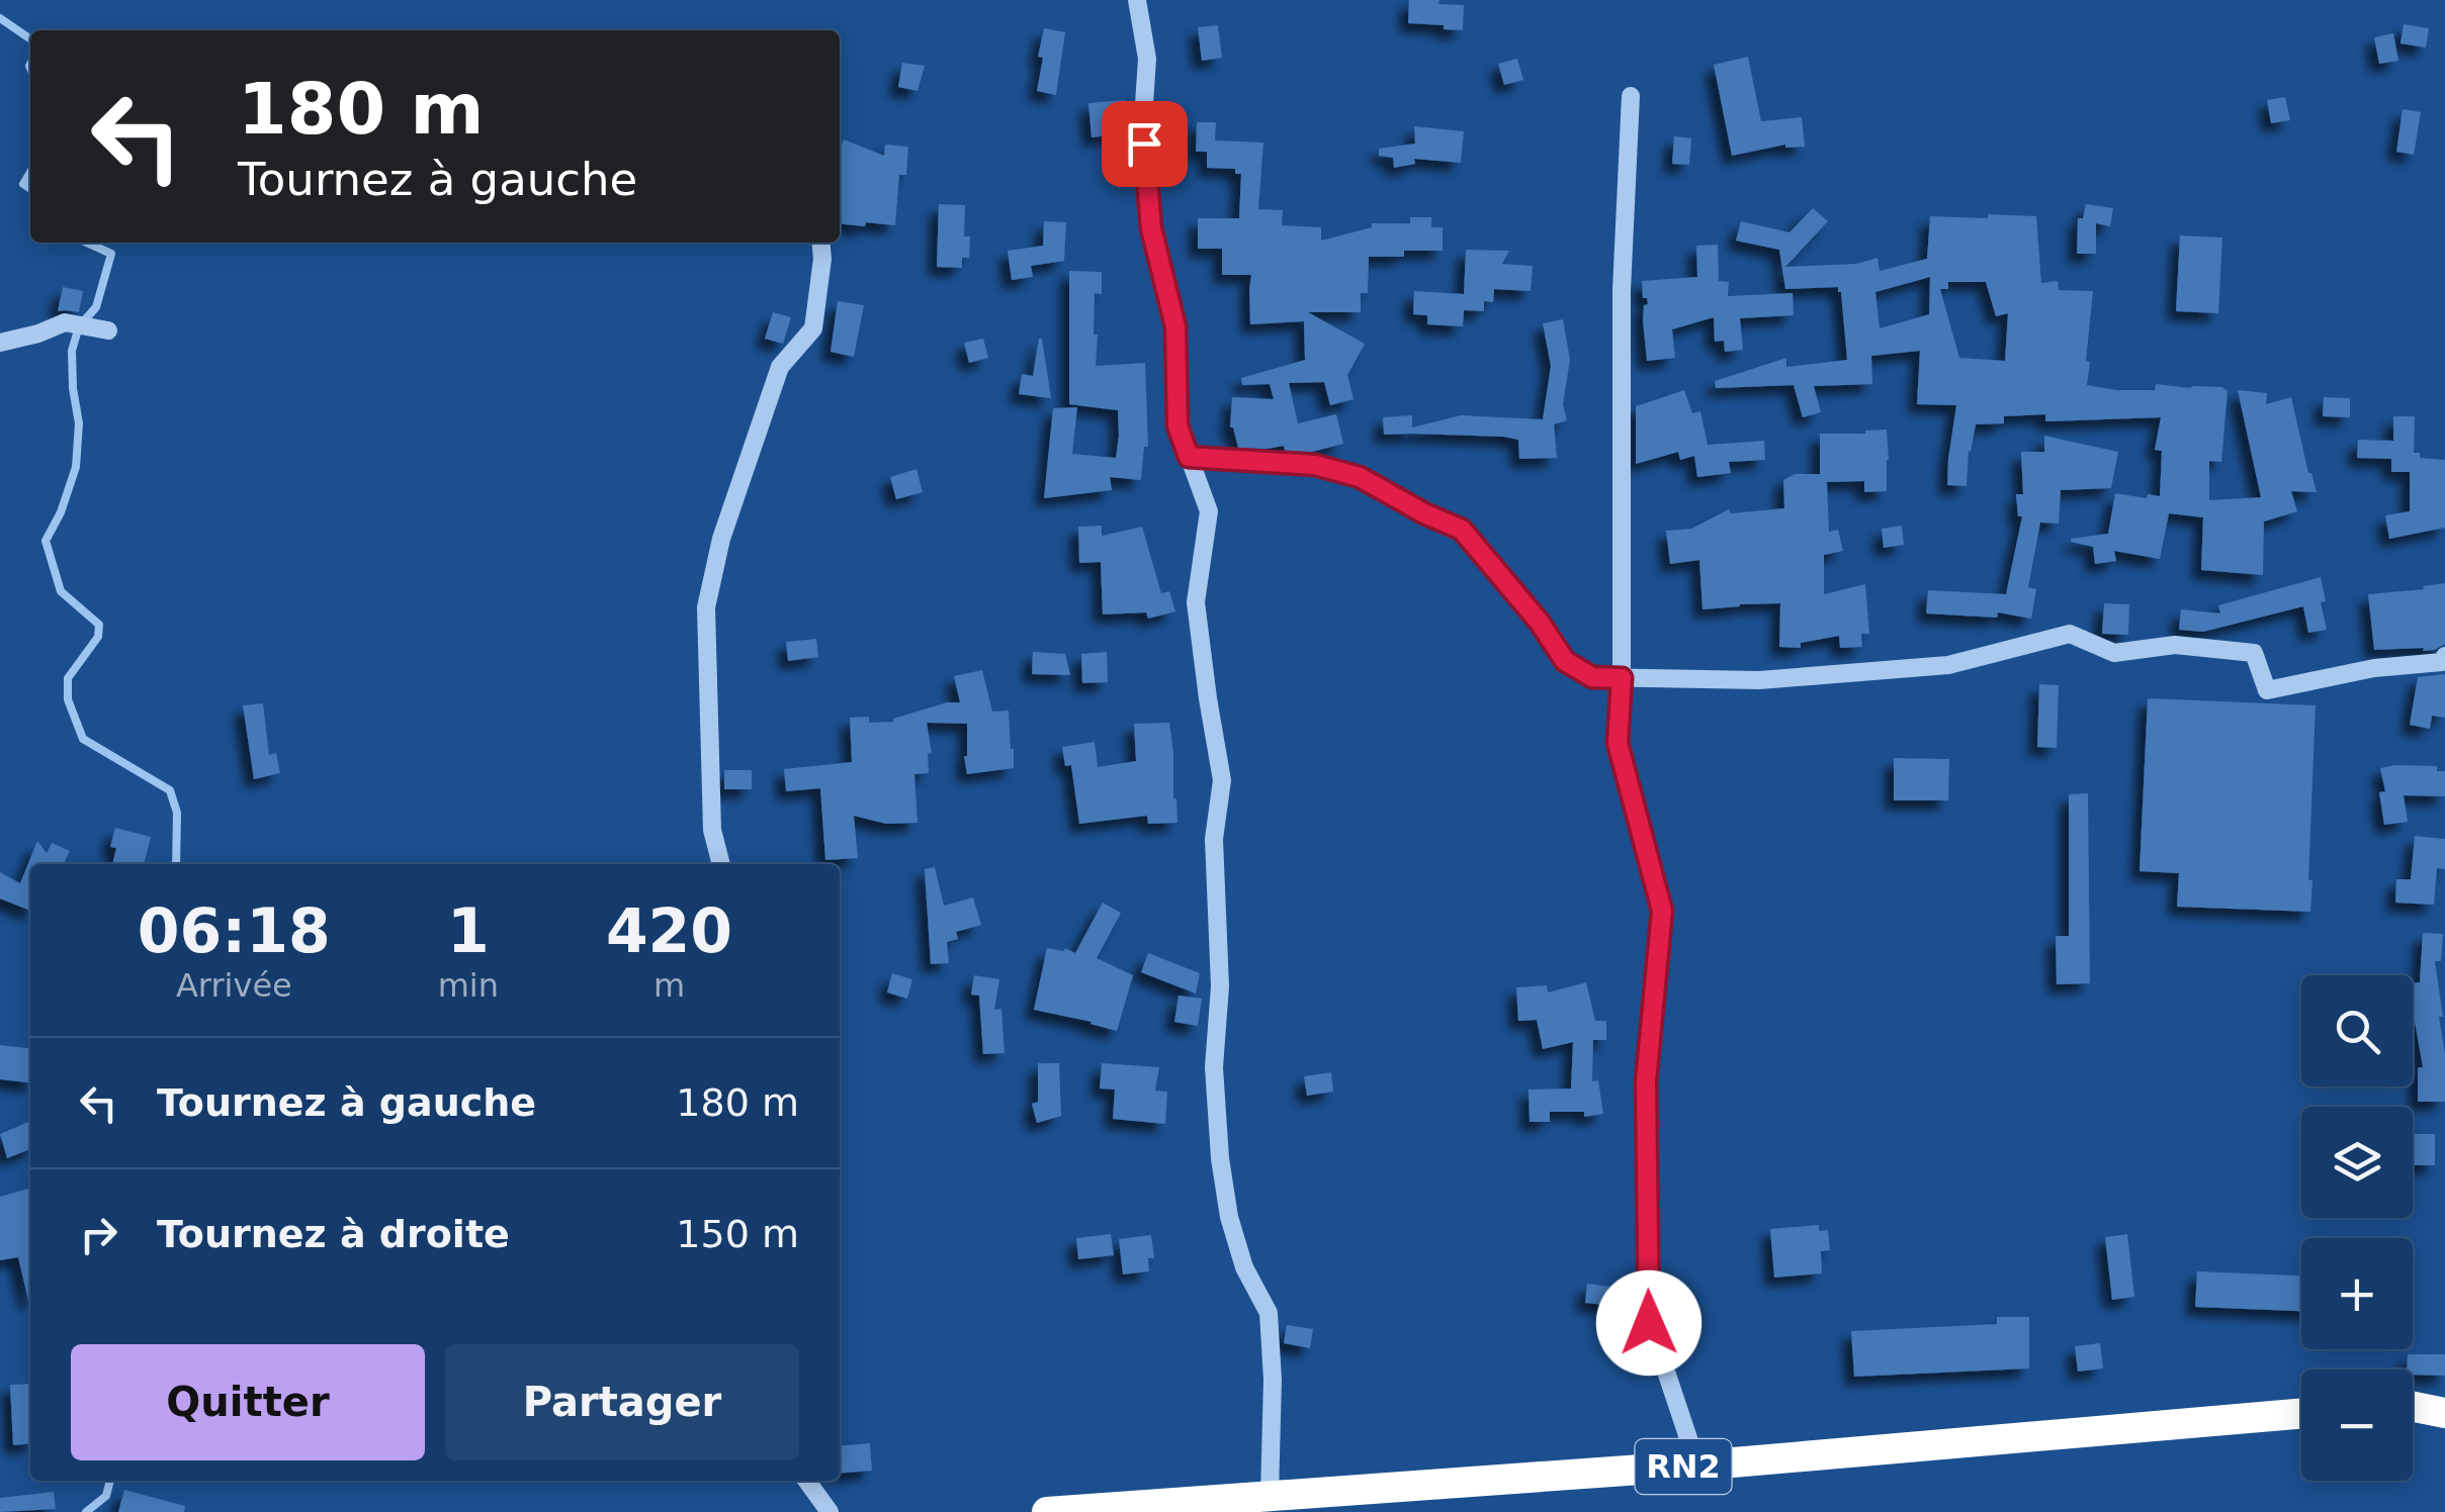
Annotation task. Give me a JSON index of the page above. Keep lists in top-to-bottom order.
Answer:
{
  "streets": {
    "highway": ["RN2"]
  },
  "page": {
    "turn": ["180 m", "Tournez à gauche"],
    "eta": [
      "06:18",
      "Arrivée",
      "1",
      "min",
      "420",
      "m"
    ],
    "map_buttons": ["+", "−"],
    "list": [
      {
        "name": "Tournez à gauche",
        "value": "180 m"
      },
      {
        "name": "Tournez à droite",
        "value": "150 m"
      }
    ],
    "buttons": ["Quitter", "Partager"]
  }
}
